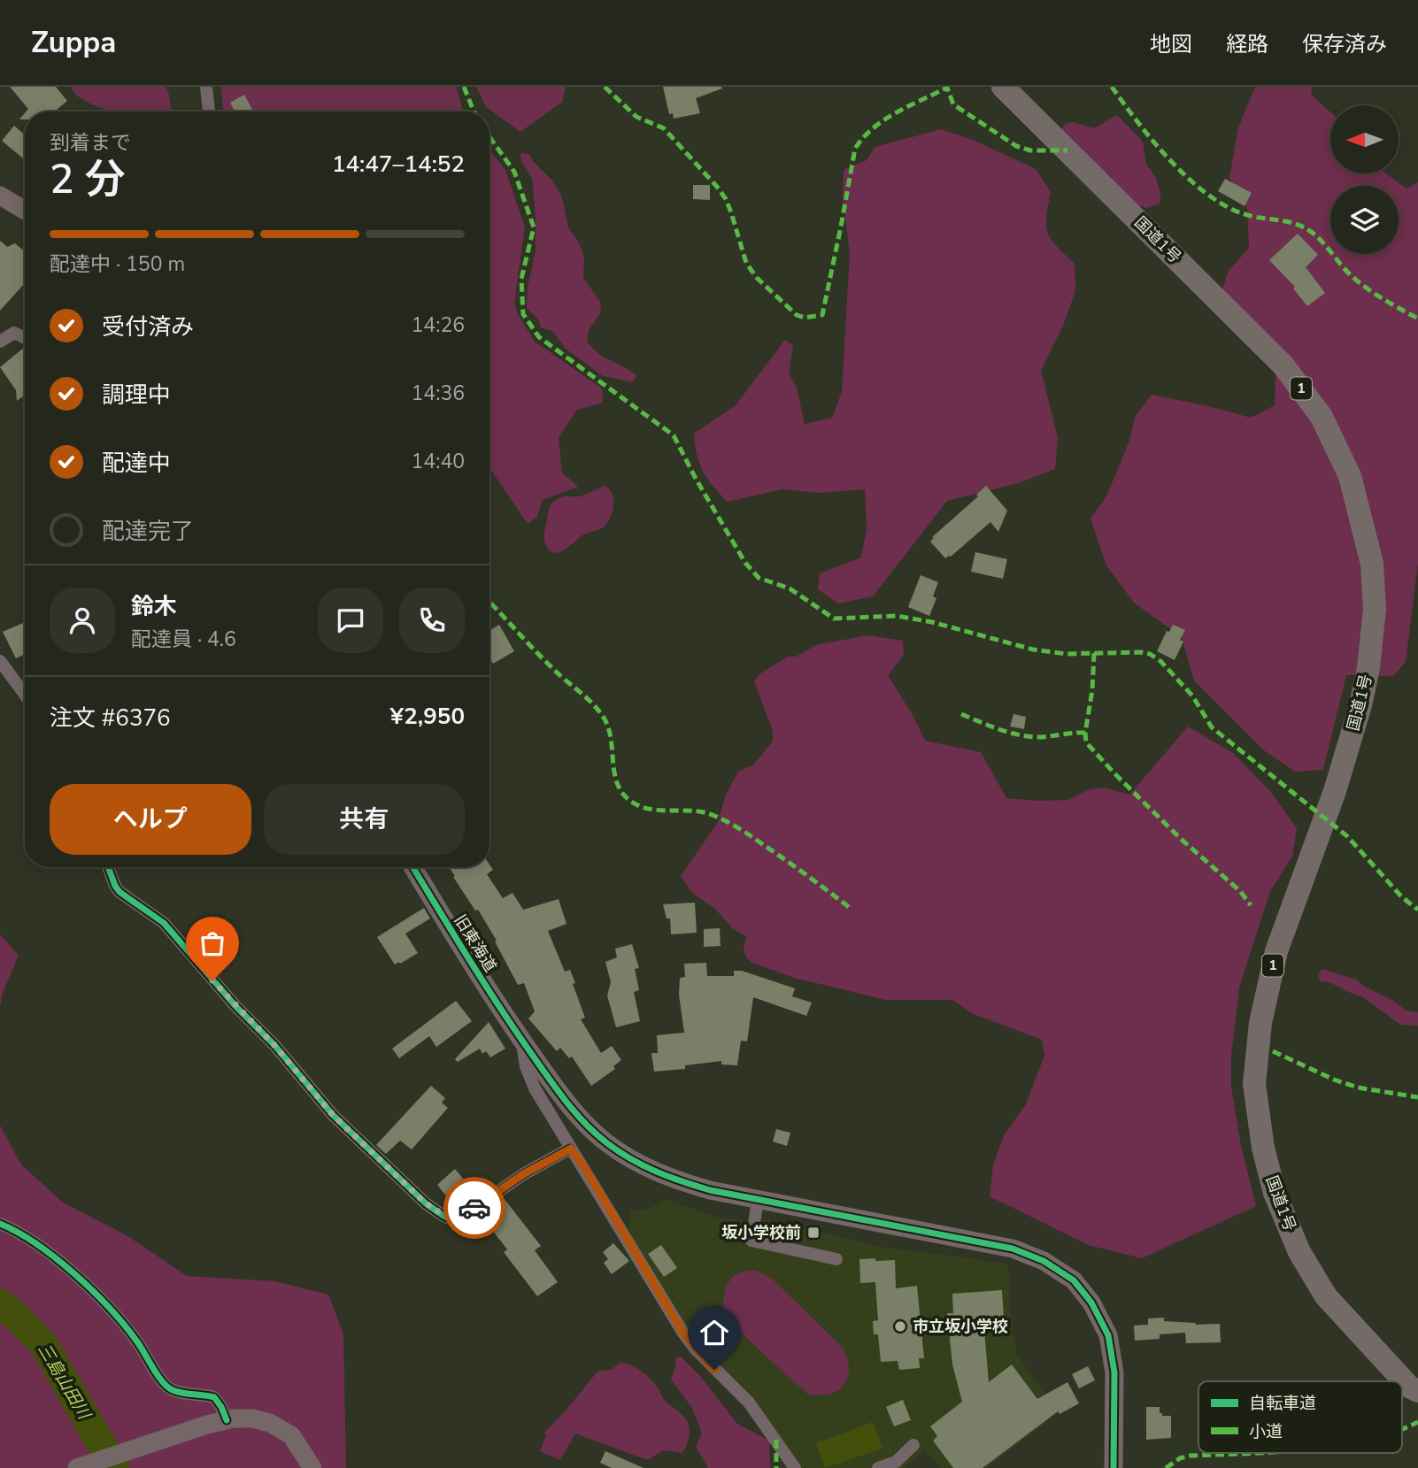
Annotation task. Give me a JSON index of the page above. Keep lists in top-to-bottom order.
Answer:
{
  "streets": {
    "highway": ["国道1号", "1"],
    "street": ["旧東海道"]
  },
  "water": ["三島山田川"],
  "places": {
    "transit": ["坂小学校前"],
    "other": ["市立坂小学校"]
  },
  "legend": ["自転車道", "小道"],
  "north": "left",
  "page": {
    "header": "Zuppa",
    "nav": ["地図", "経路", "保存済み"],
    "heading": ["2 分", "到着まで", "14:47–14:52"],
    "panel": [
      "鈴木",
      "配達員 · 4.6",
      "注文 #6376",
      "¥2,950"
    ],
    "bar": "配達中 · 150 m",
    "list": [
      ["受付済み", "14:26"],
      ["調理中", "14:36"],
      ["配達中", "14:40"],
      "配達完了"
    ],
    "buttons": ["ヘルプ", "共有"]
  }
}
